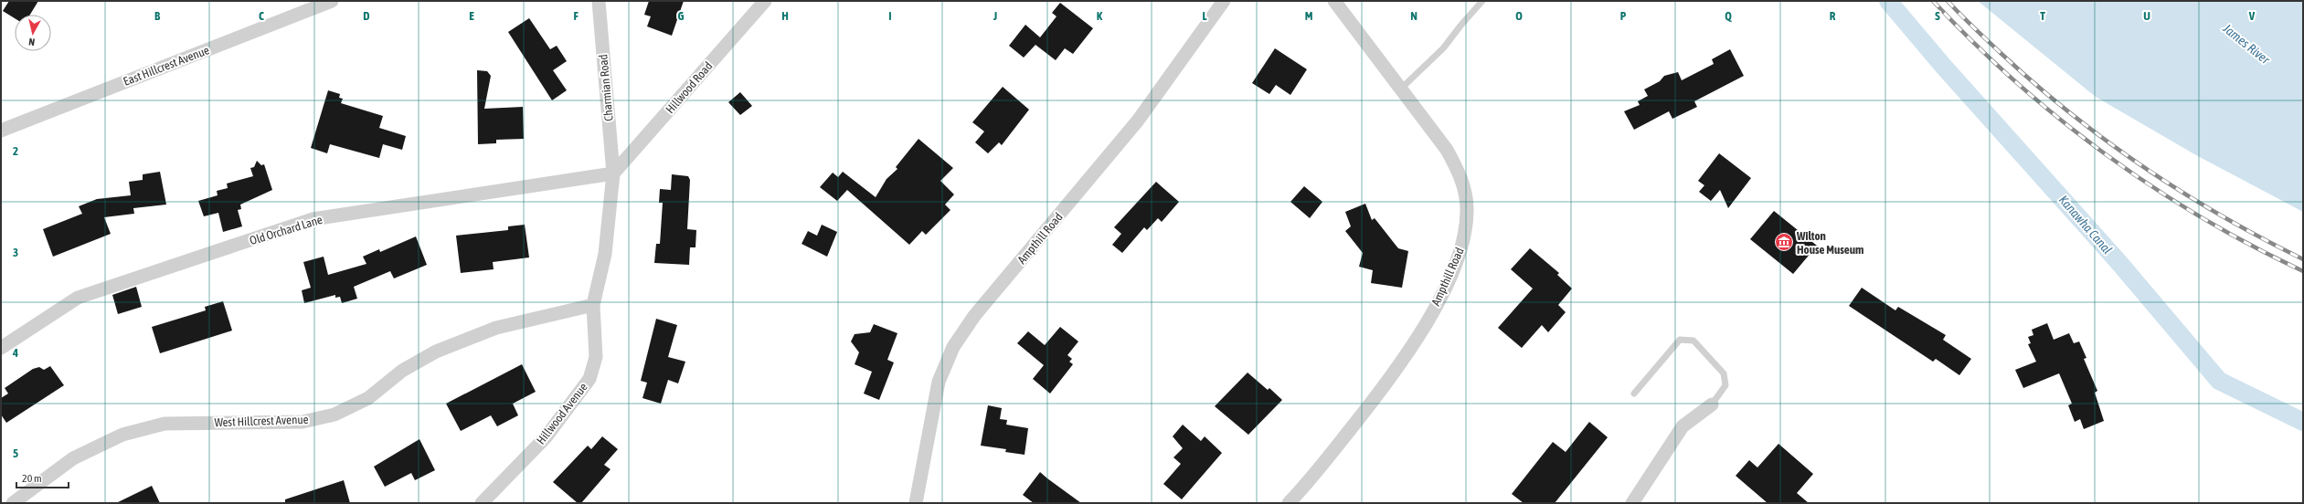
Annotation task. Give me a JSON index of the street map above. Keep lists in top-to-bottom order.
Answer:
{
  "streets": {
    "street": [
      "East Hillcrest Avenue",
      "Charmian Road",
      "Hillwood Road",
      "Old Orchard Lane",
      "Ampthill Road",
      "Hillwood Avenue",
      "West Hillcrest Avenue"
    ]
  },
  "crossings": [
    ["Charmian Road", "Hillwood Road"],
    ["Charmian Road", "Old Orchard Lane"],
    ["Charmian Road", "Hillwood Avenue"],
    ["Hillwood Road", "Old Orchard Lane"],
    ["Hillwood Road", "Hillwood Avenue"],
    ["Old Orchard Lane", "Hillwood Avenue"],
    ["Hillwood Avenue", "West Hillcrest Avenue"]
  ],
  "water": ["James River", "Kanawha Canal"],
  "places": {
    "museum": ["Wilton House Museum"]
  },
  "scale_bar": "20 m",
  "north": "bottom",
  "grid": {
    "columns": [
      "B",
      "C",
      "D",
      "E",
      "F",
      "G",
      "H",
      "I",
      "J",
      "K",
      "L",
      "M",
      "N",
      "O",
      "P",
      "Q",
      "R",
      "S",
      "T",
      "U",
      "V"
    ],
    "rows": [
      "2",
      "3",
      "4",
      "5"
    ]
  }
}
